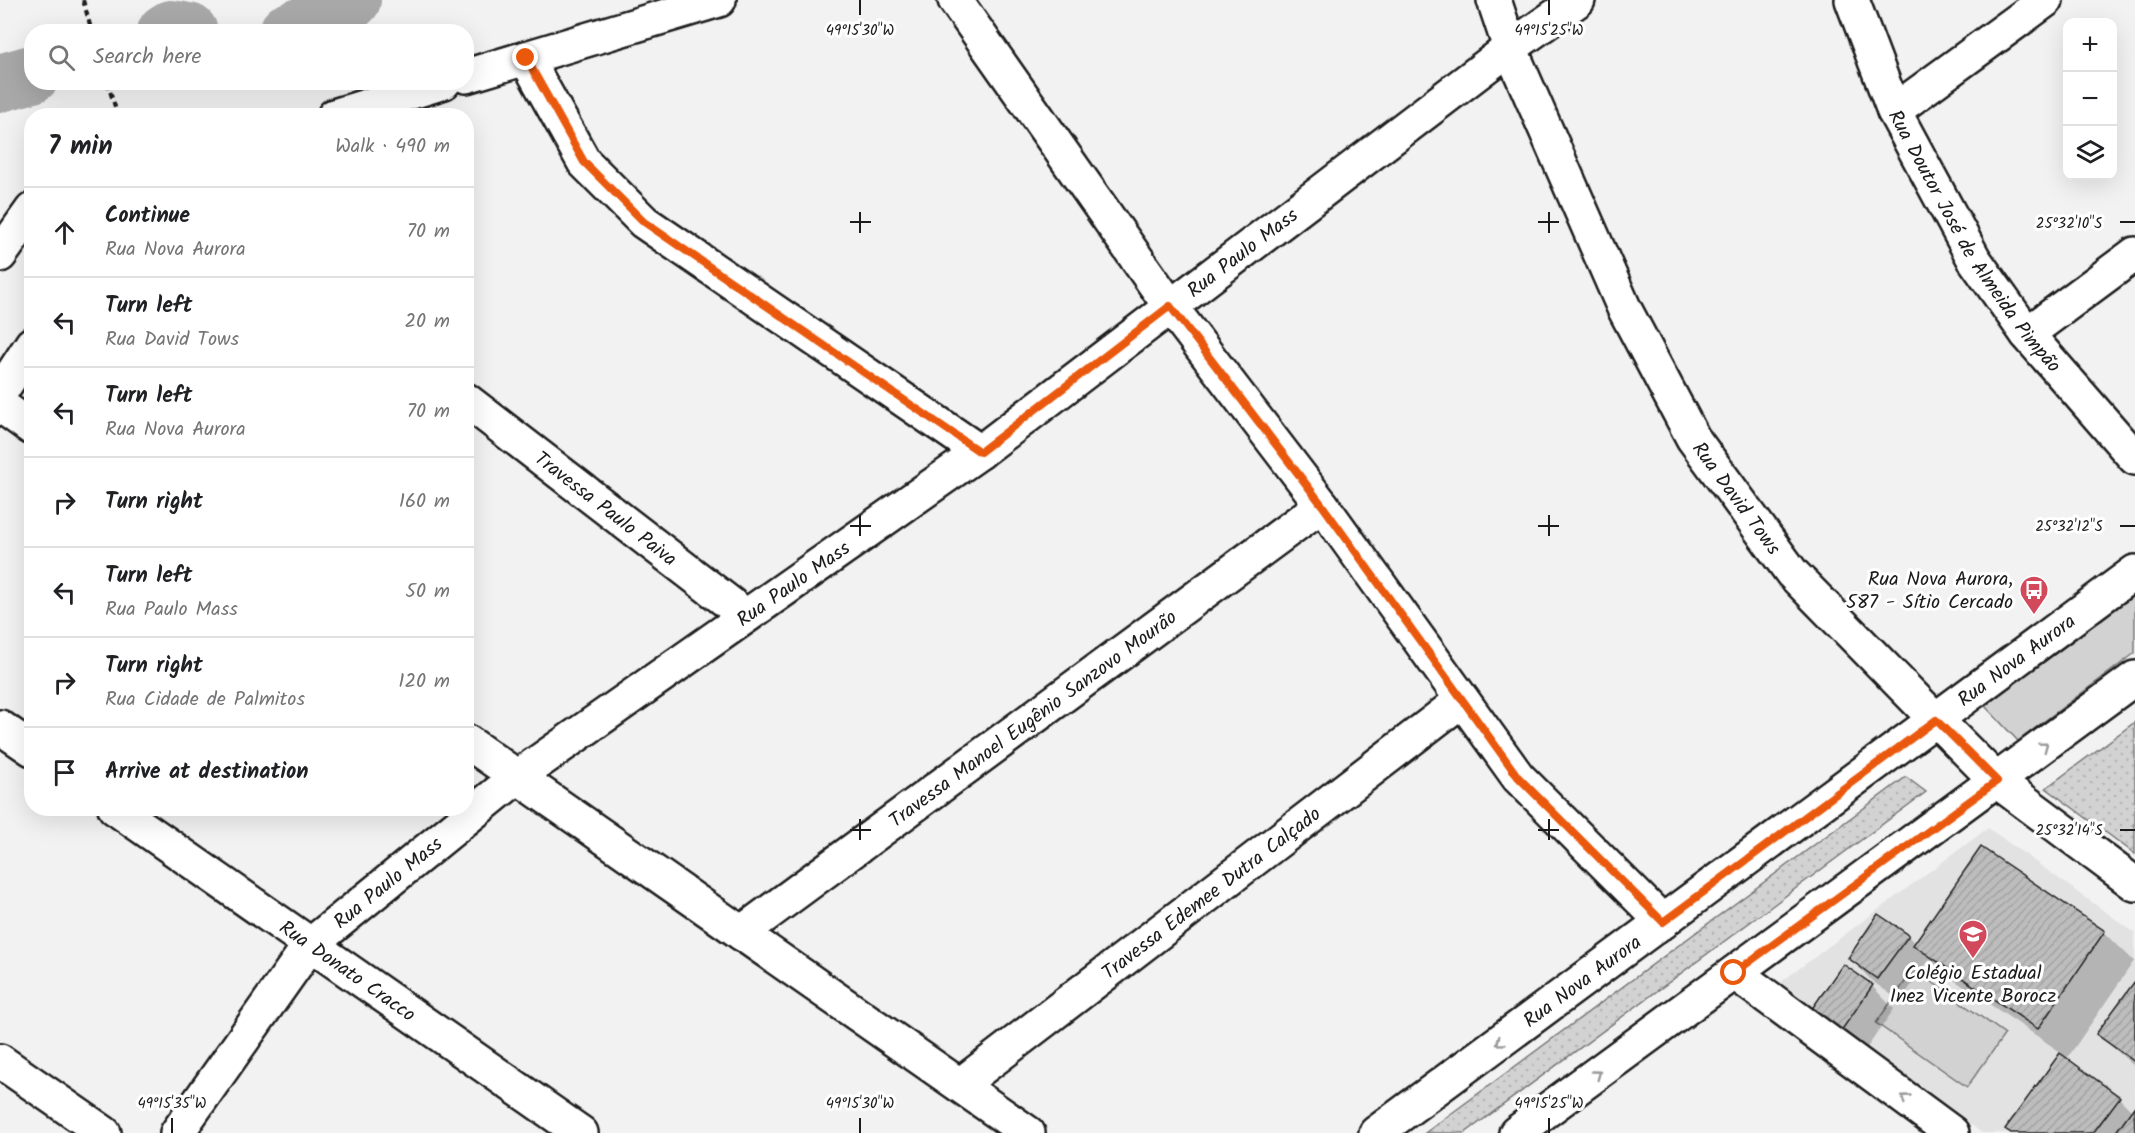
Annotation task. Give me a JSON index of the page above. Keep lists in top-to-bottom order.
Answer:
{
  "streets": {
    "street": [
      "Rua Doutor José de Almeida Pimpão",
      "Rua Paulo Mass",
      "Rua David Tows",
      "Travessa Paulo Paiva",
      "Rua Nova Aurora",
      "Travessa Manoel Eugênio Sanzovo Mourão",
      "Travessa Edemee Dutra Calçado",
      "Rua Donato Cracco"
    ]
  },
  "crossings": [
    ["Rua Paulo Mass", "Rua David Tows"],
    ["Rua Paulo Mass", "Travessa Paulo Paiva"],
    ["Rua Paulo Mass", "Rua Donato Cracco"],
    ["Rua David Tows", "Rua Nova Aurora"]
  ],
  "places": {
    "bus stop": ["Rua Nova Aurora, 587 - Sítio Cercado"],
    "school or university": ["Colégio Estadual Inez Vicente Borocz"]
  },
  "page": {
    "map_buttons": ["+", "−"],
    "search": "Search here",
    "heading": ["7 min", "Walk · 490 m"],
    "list": [
      ["Continue", "Rua Nova Aurora", "70 m"],
      ["Turn left", "Rua David Tows", "20 m"],
      ["Turn left", "Rua Nova Aurora", "70 m"],
      ["Turn right", "160 m"],
      ["Turn left", "Rua Paulo Mass", "50 m"],
      ["Turn right", "Rua Cidade de Palmitos", "120 m"],
      "Arrive at destination"
    ]
  },
  "coordinates": [
    "49°15'30\"W",
    "49°15'25\"W",
    "25°32'10\"S",
    "25°32'12\"S",
    "25°32'14\"S",
    "49°15'35\"W"
  ]
}
